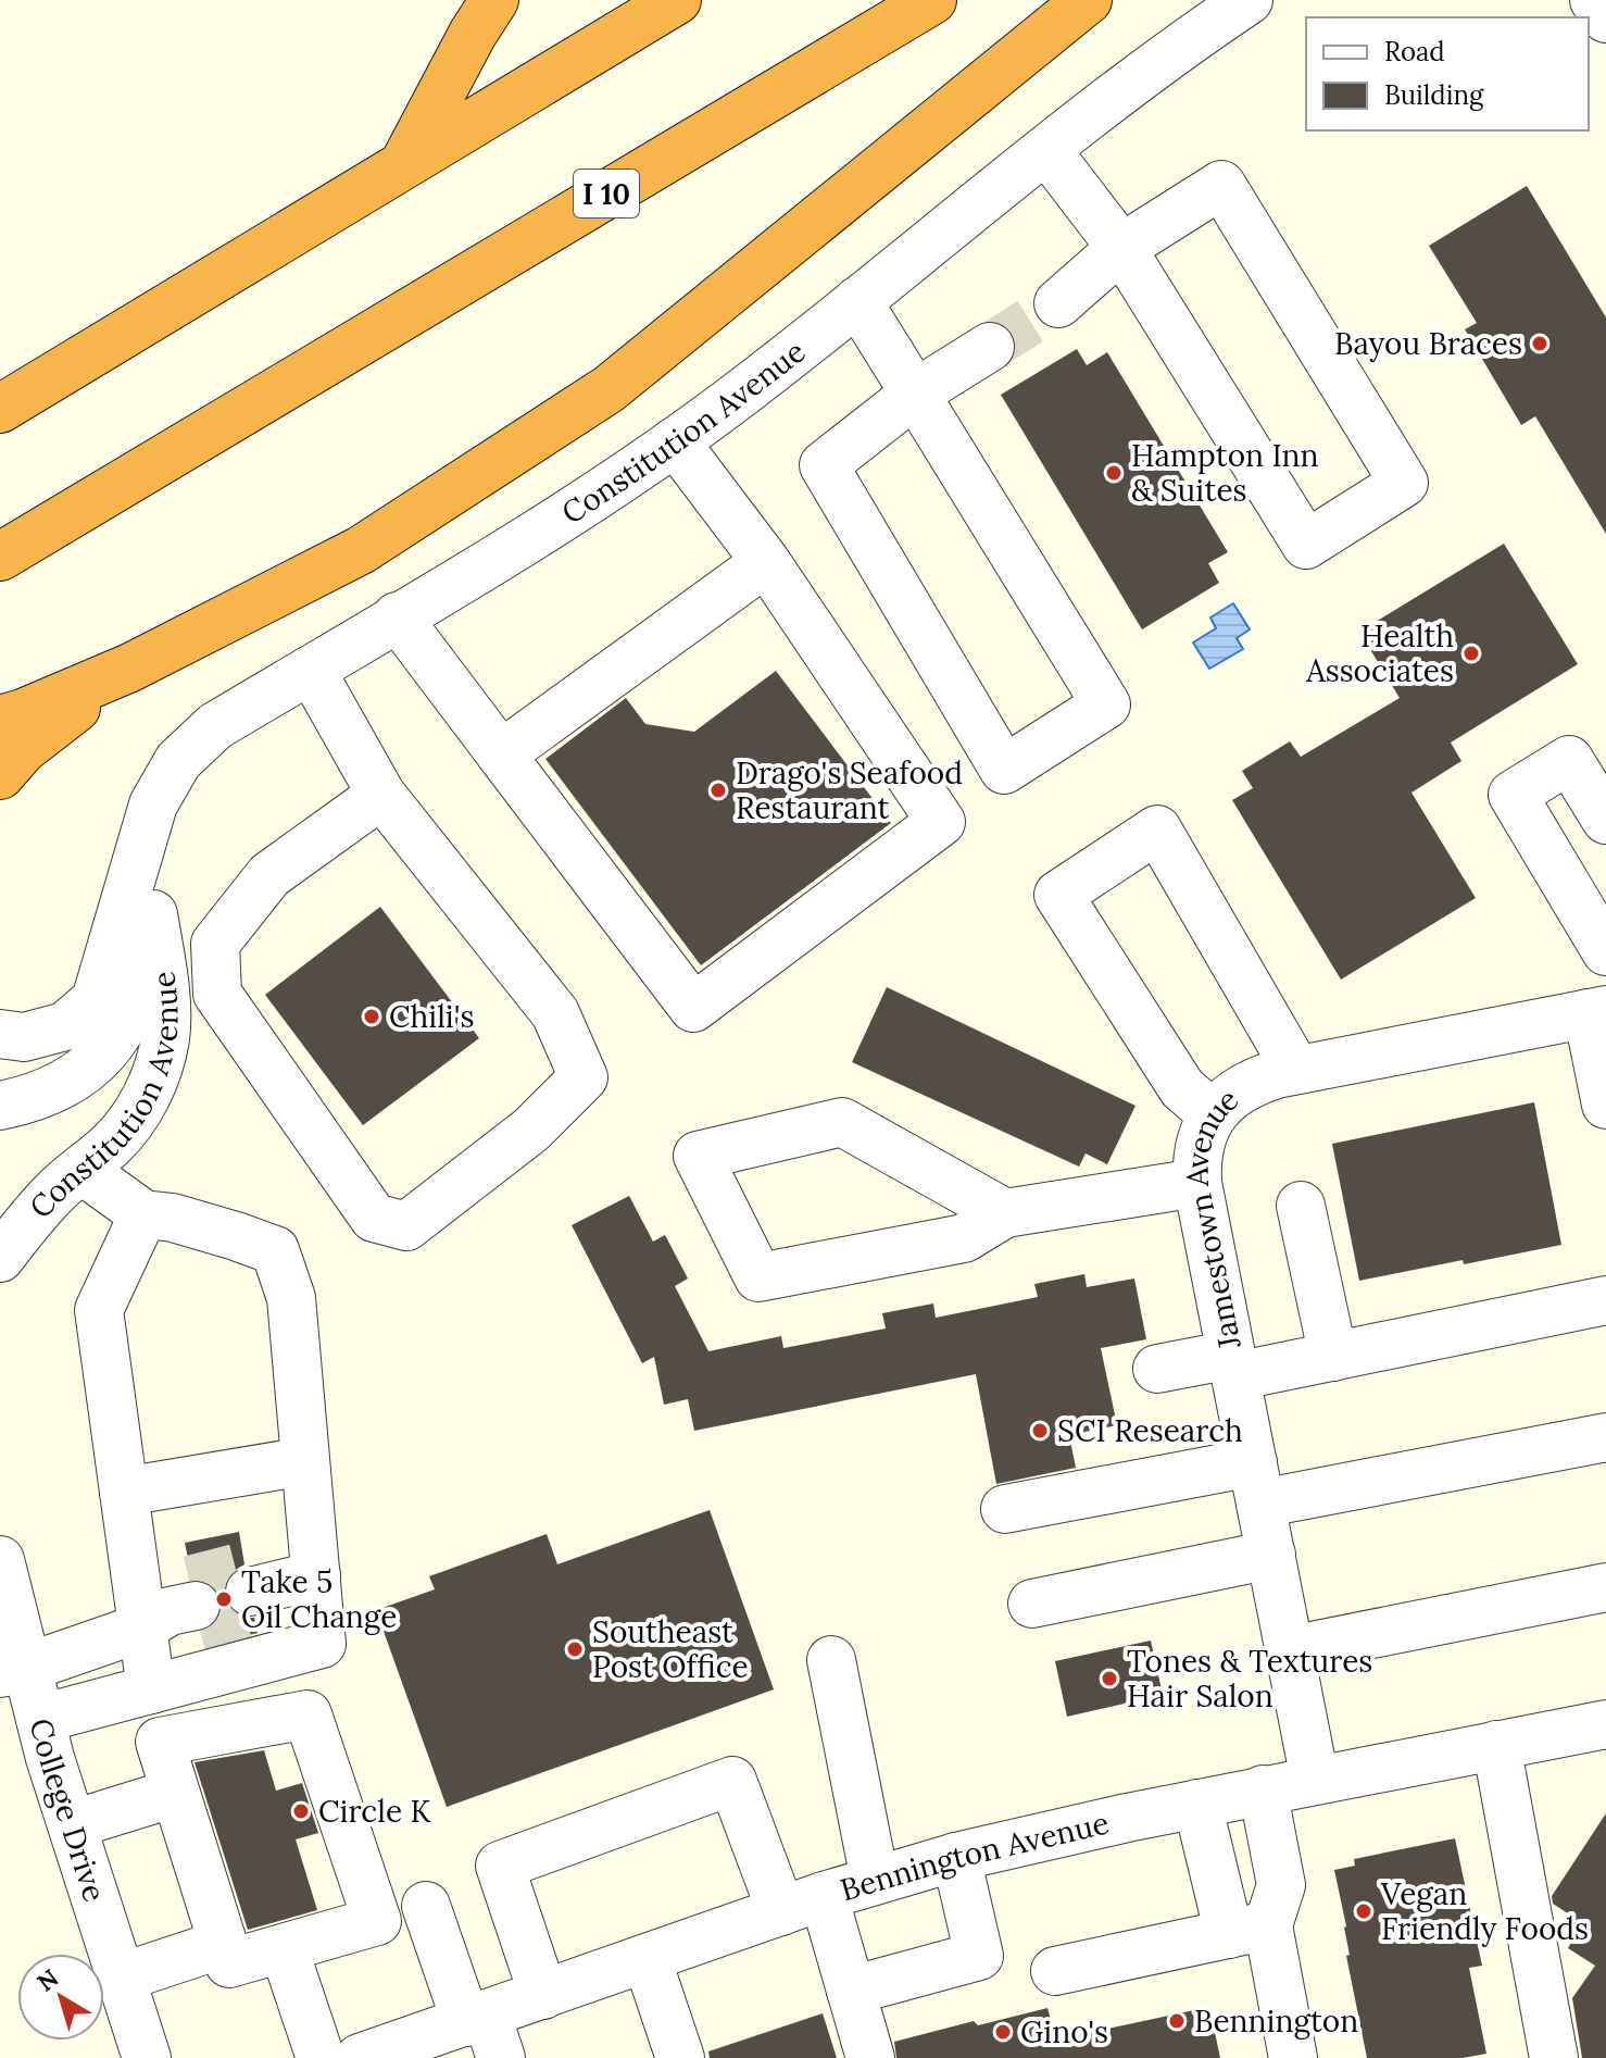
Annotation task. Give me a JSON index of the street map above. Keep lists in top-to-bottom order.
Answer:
{
  "streets": {
    "highway": ["I 10"],
    "street": [
      "Constitution Avenue",
      "Jamestown Avenue",
      "College Drive",
      "Bennington Avenue"
    ]
  },
  "crossings": [
    ["Jamestown Avenue", "Bennington Avenue"]
  ],
  "places": [
    "Bayou Braces",
    "Hampton Inn & Suites",
    "Health Associates",
    "Drago's Seafood Restaurant",
    "Chili's",
    "SCI Research",
    "Take 5 Oil Change",
    "Southeast Post Office",
    "Tones & Textures Hair Salon",
    "Circle K",
    "Vegan Friendly Foods",
    "Bennington",
    "Gino's"
  ],
  "legend": ["Road", "Building"],
  "north": "top left"
}
